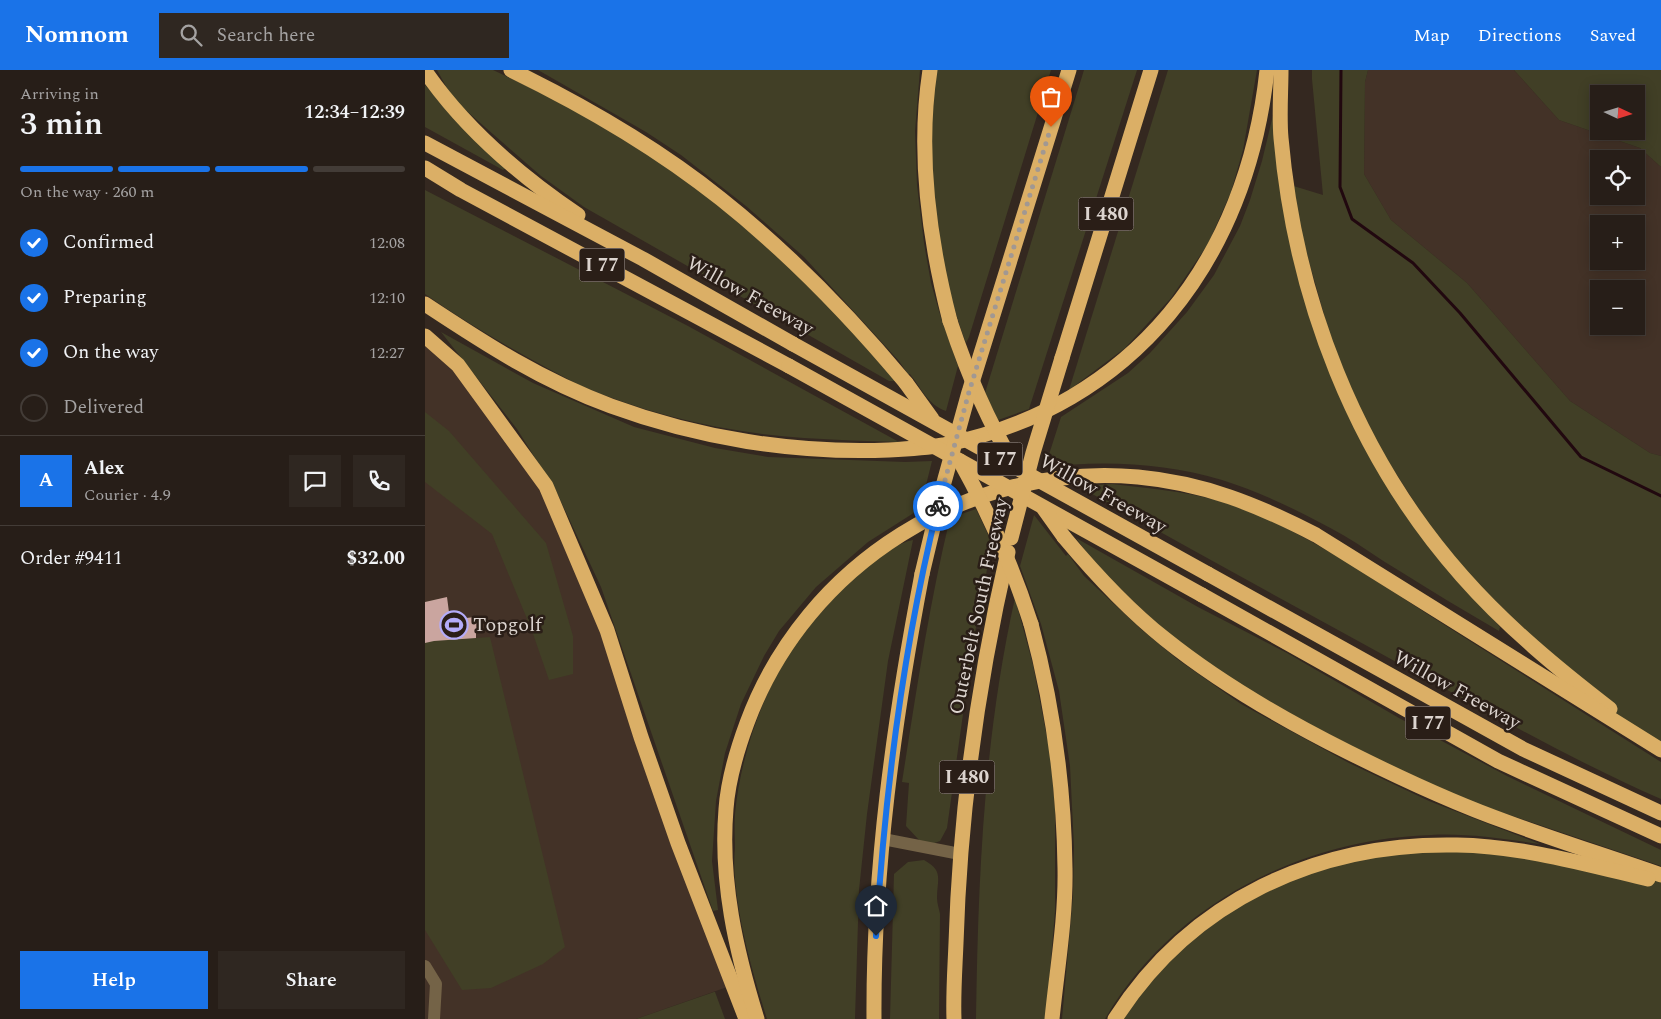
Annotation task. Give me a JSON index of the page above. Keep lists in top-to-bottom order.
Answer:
{
  "streets": {
    "highway": [
      "I 480",
      "I 77",
      "Willow Freeway",
      "Outerbelt South Freeway"
    ]
  },
  "places": {
    "sports": ["Topgolf"]
  },
  "north": "right",
  "page": {
    "header": "Nomnom",
    "search": "Search here",
    "nav": ["Map", "Directions", "Saved"],
    "heading": ["3 min", "Arriving in", "12:34–12:39"],
    "panel": [
      "Alex",
      "Courier · 4.9",
      "Order #9411",
      "$32.00"
    ],
    "map_buttons": ["+", "−"],
    "bar": "On the way · 260 m",
    "list": [
      ["Confirmed", "12:08"],
      ["Preparing", "12:10"],
      ["On the way", "12:27"],
      "Delivered"
    ],
    "round": "A",
    "buttons": ["Help", "Share"]
  }
}
